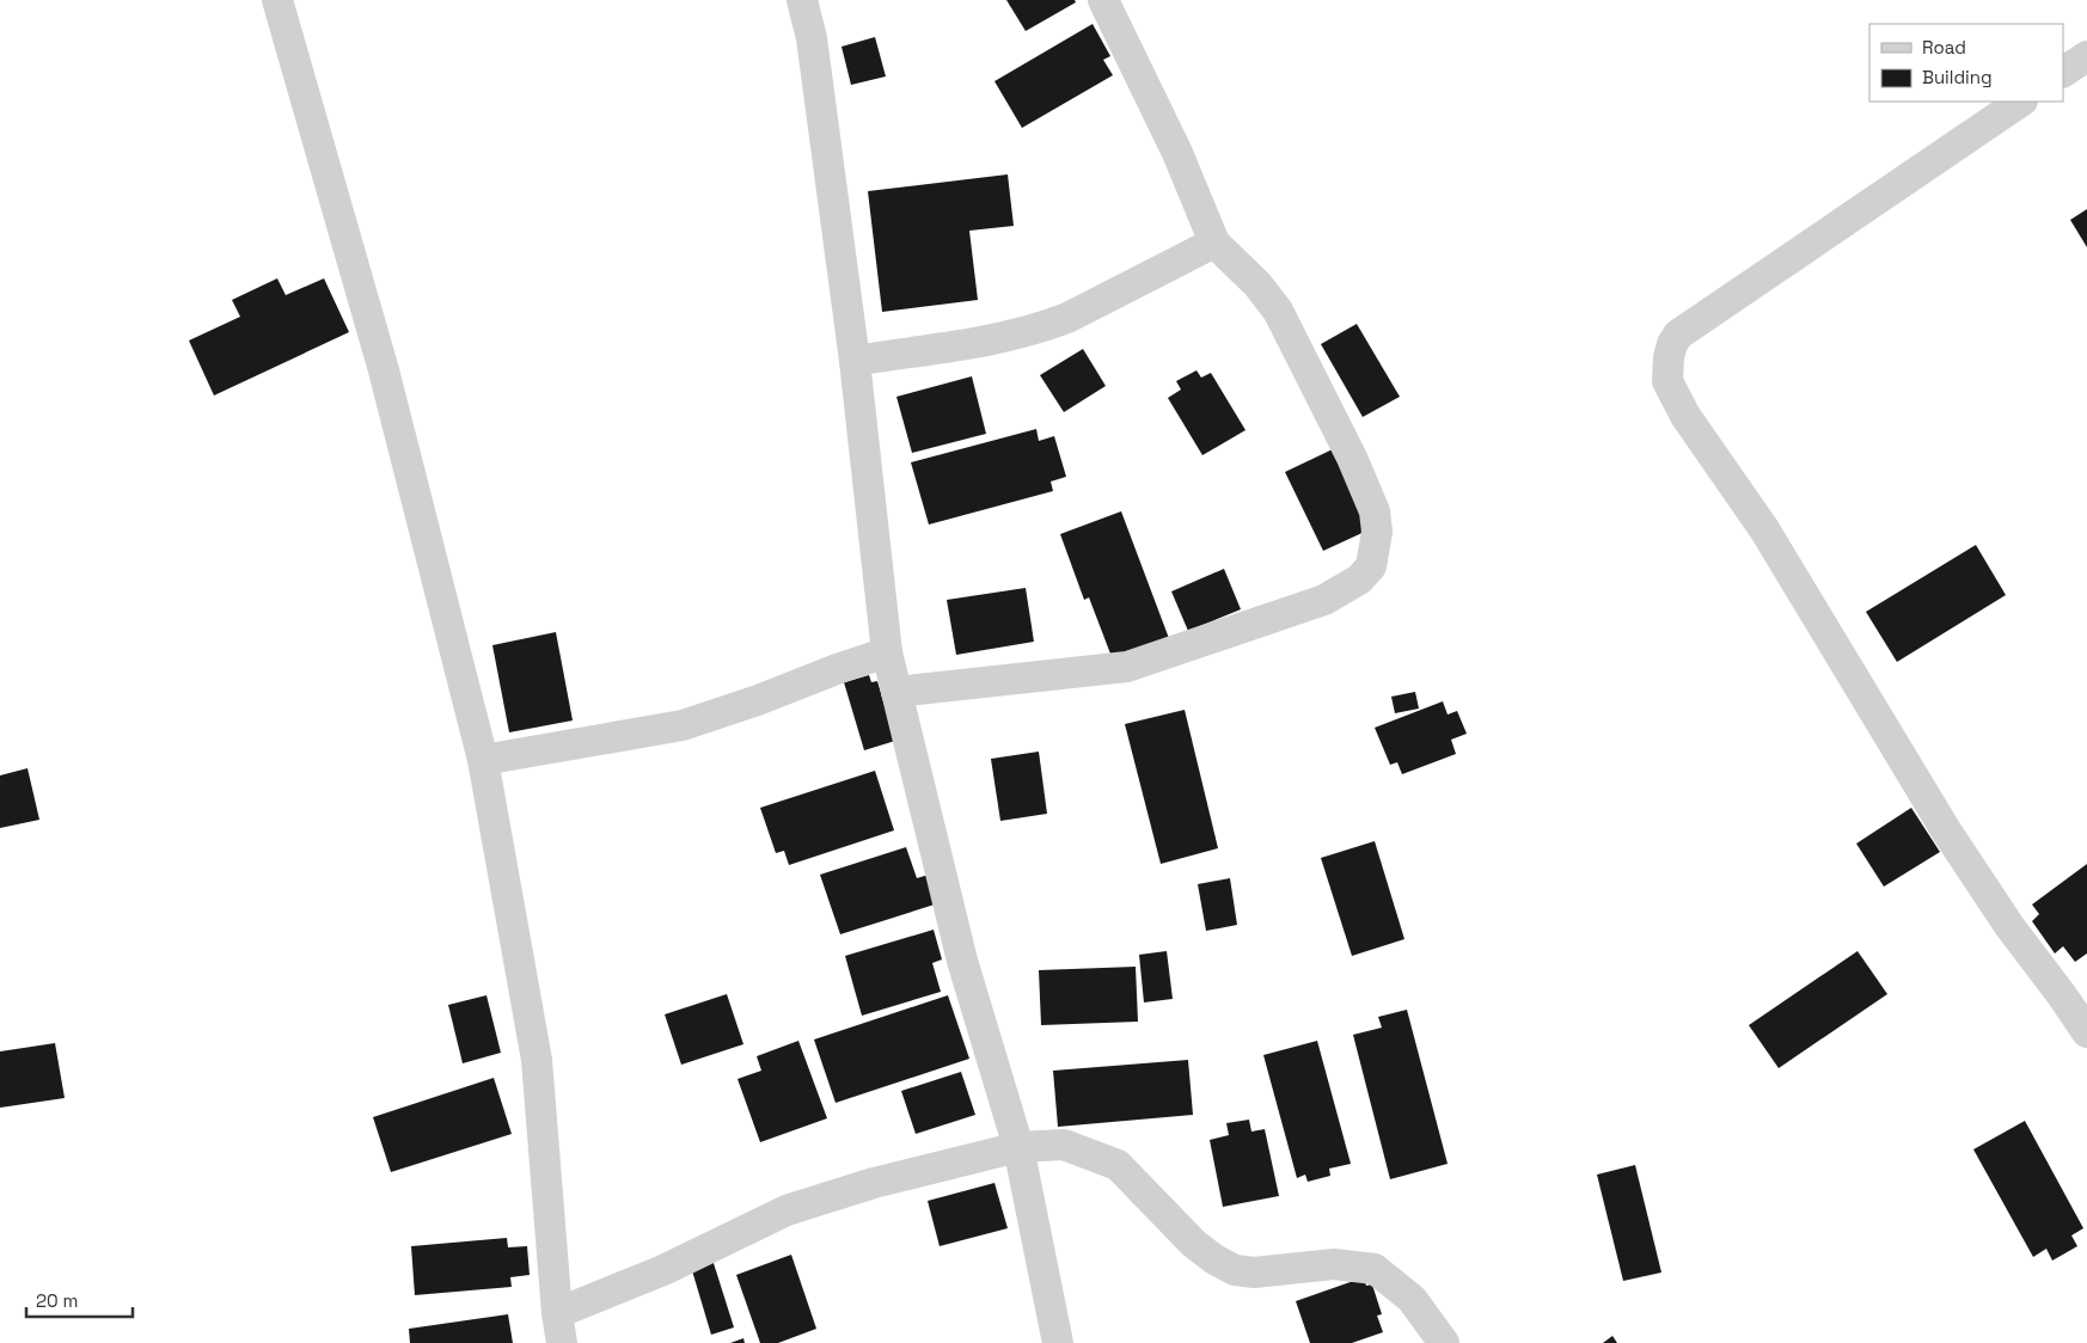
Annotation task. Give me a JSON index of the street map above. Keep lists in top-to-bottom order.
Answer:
{
  "legend": ["Road", "Building"],
  "scale_bar": "20 m"
}
